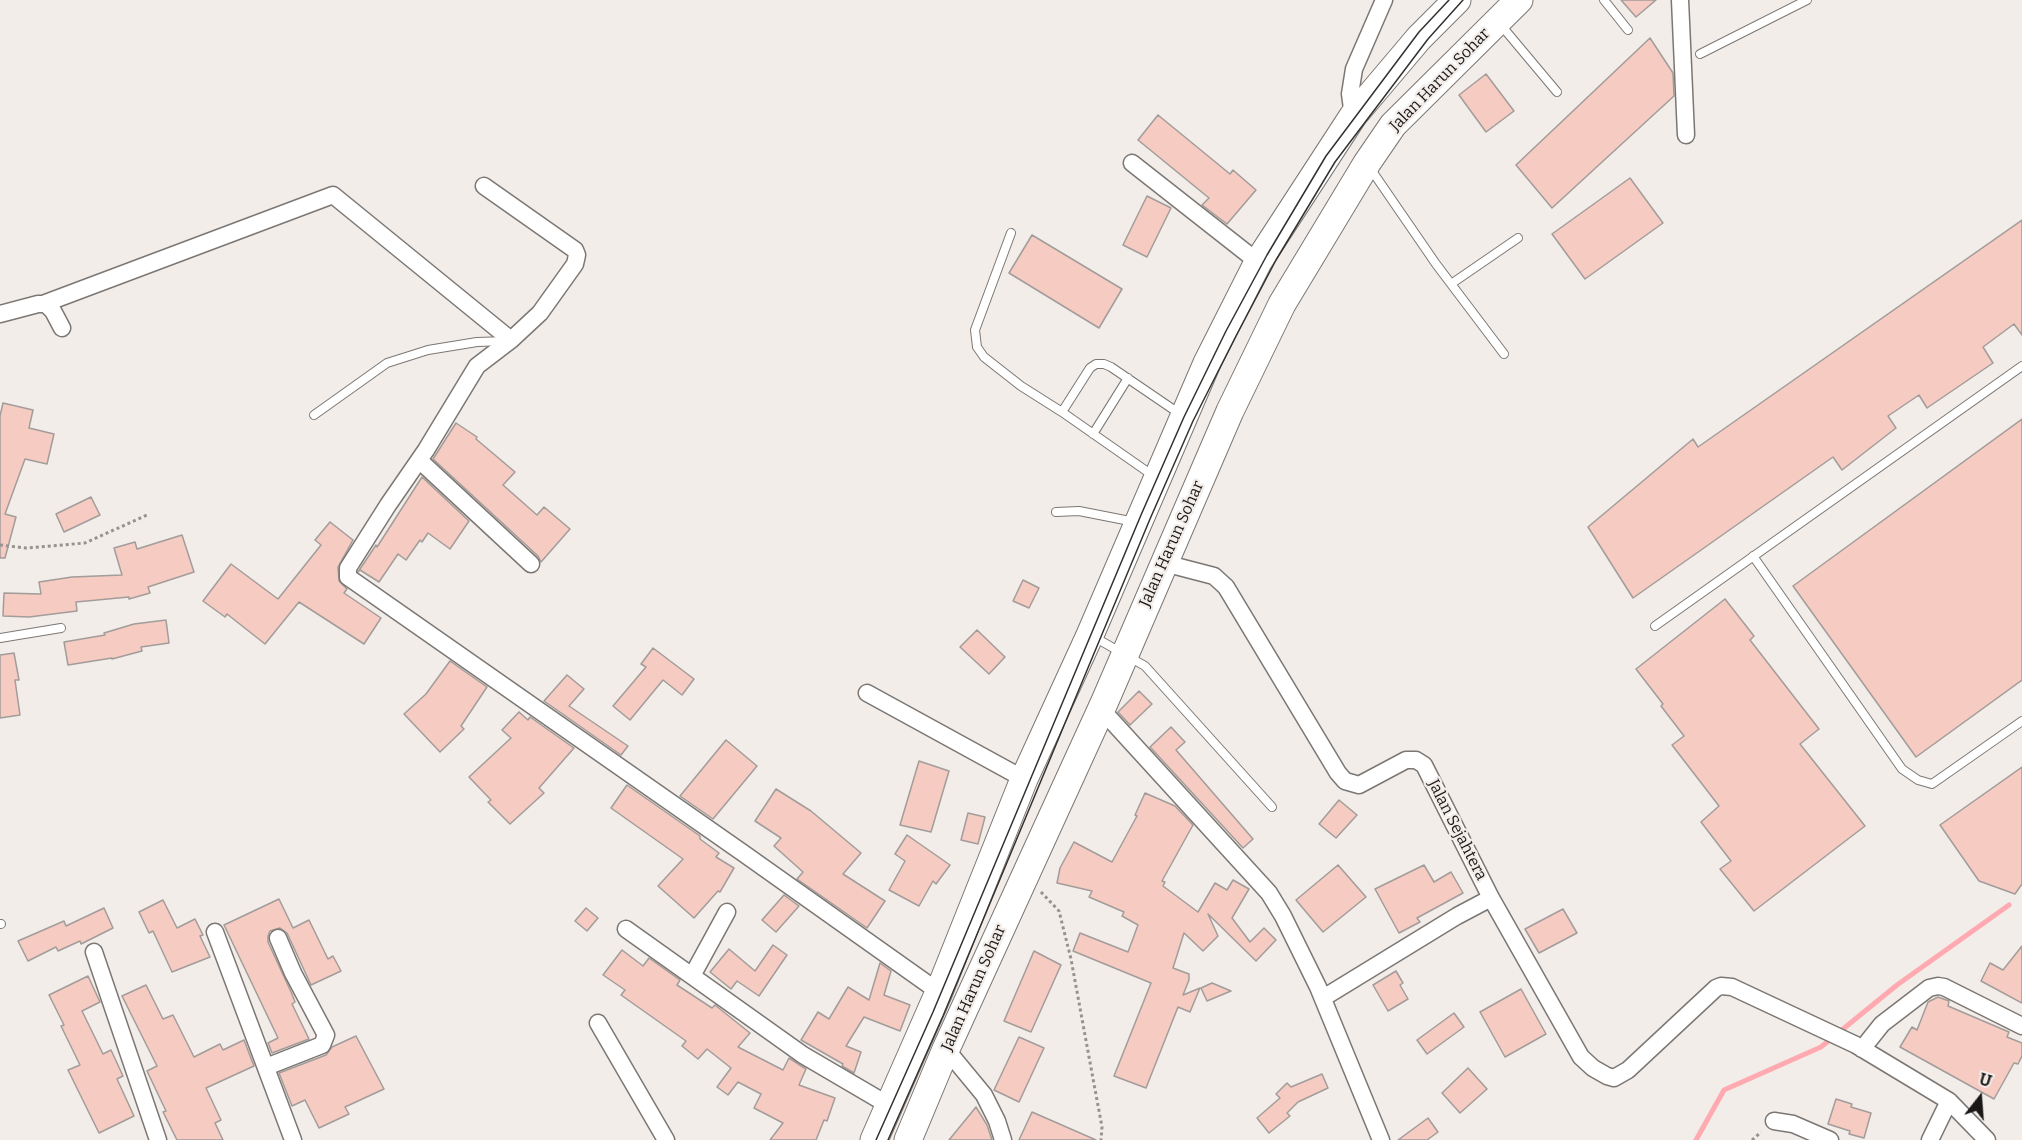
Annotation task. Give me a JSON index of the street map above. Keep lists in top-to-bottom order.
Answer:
{
  "streets": {
    "highway": ["Jalan Harun Sohar"],
    "street": ["Jalan Sejahtera"]
  },
  "crossings": [
    ["Jalan Harun Sohar", "Jalan Sejahtera"]
  ],
  "north": "top"
}
